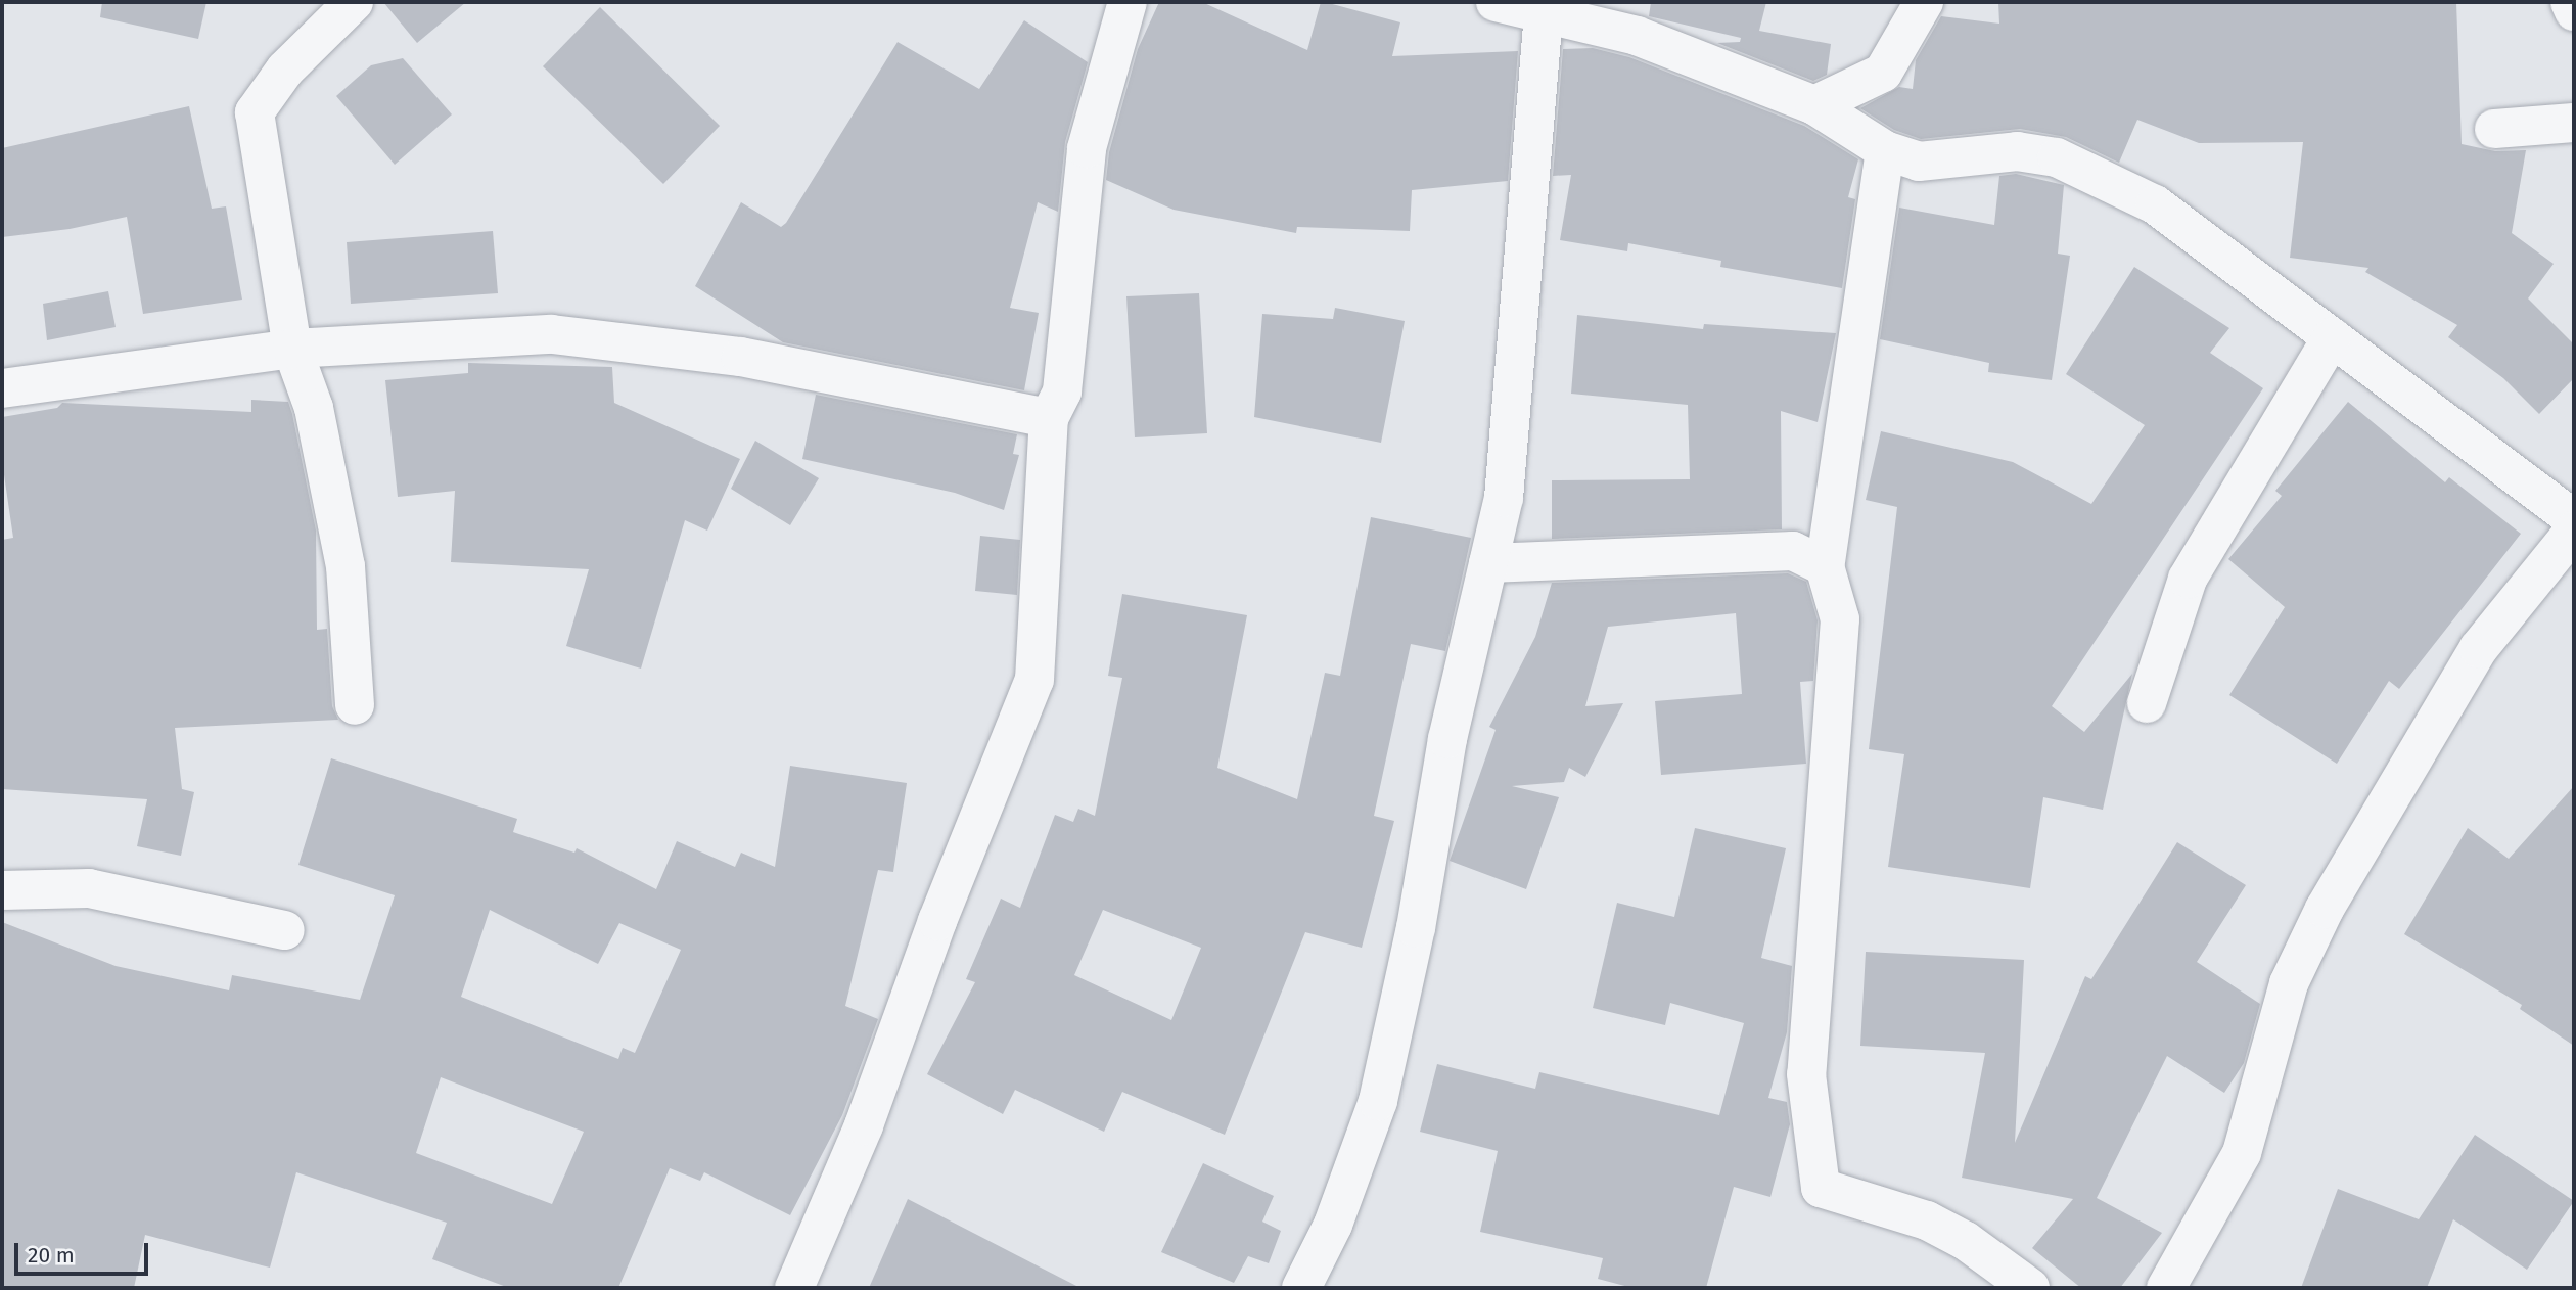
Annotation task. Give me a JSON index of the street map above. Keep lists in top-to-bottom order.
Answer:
{
  "scale_bar": "20 m"
}
